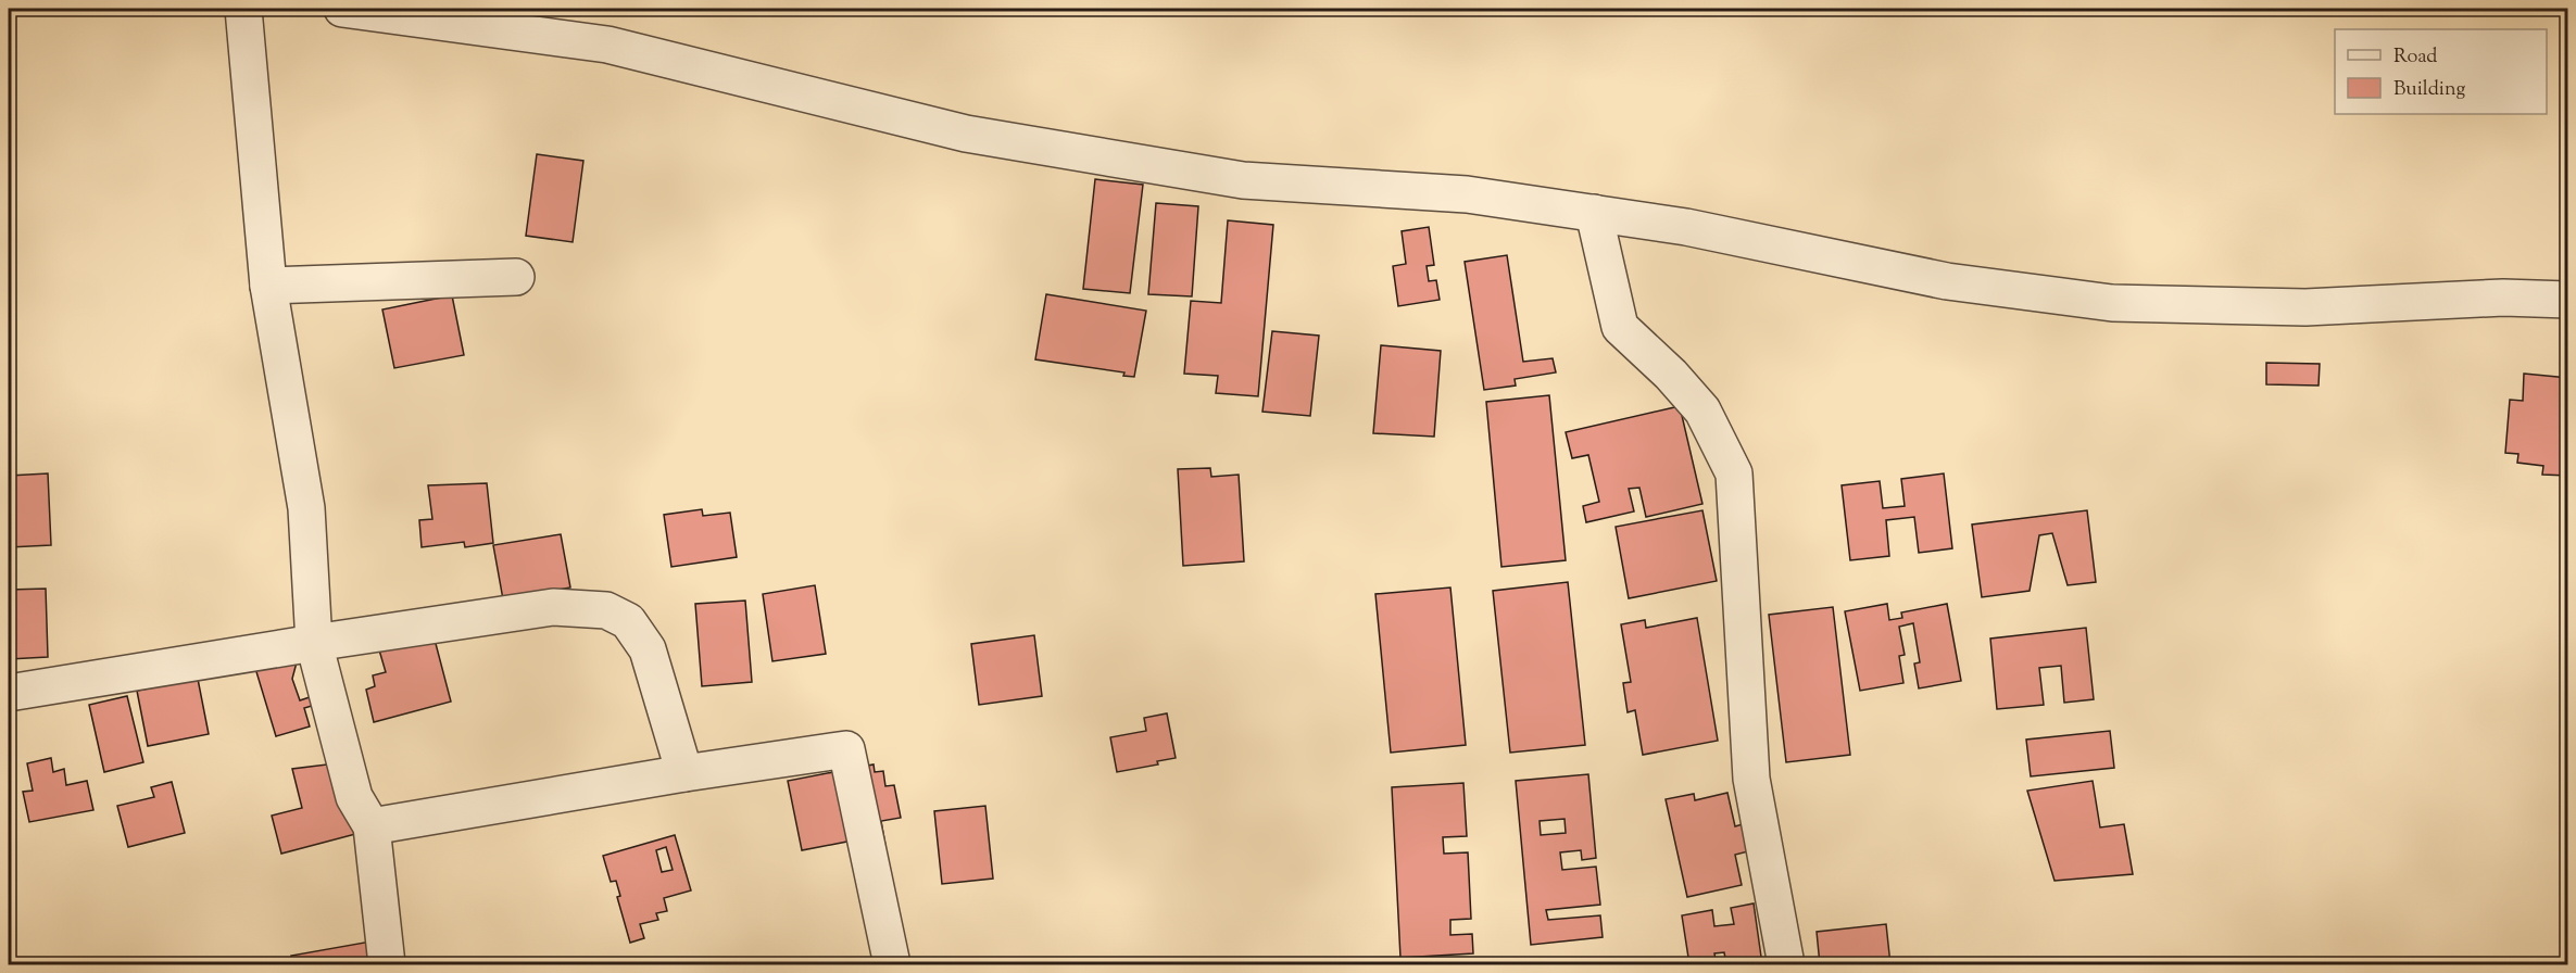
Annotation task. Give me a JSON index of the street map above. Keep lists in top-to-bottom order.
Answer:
{
  "legend": ["Road", "Building"]
}
